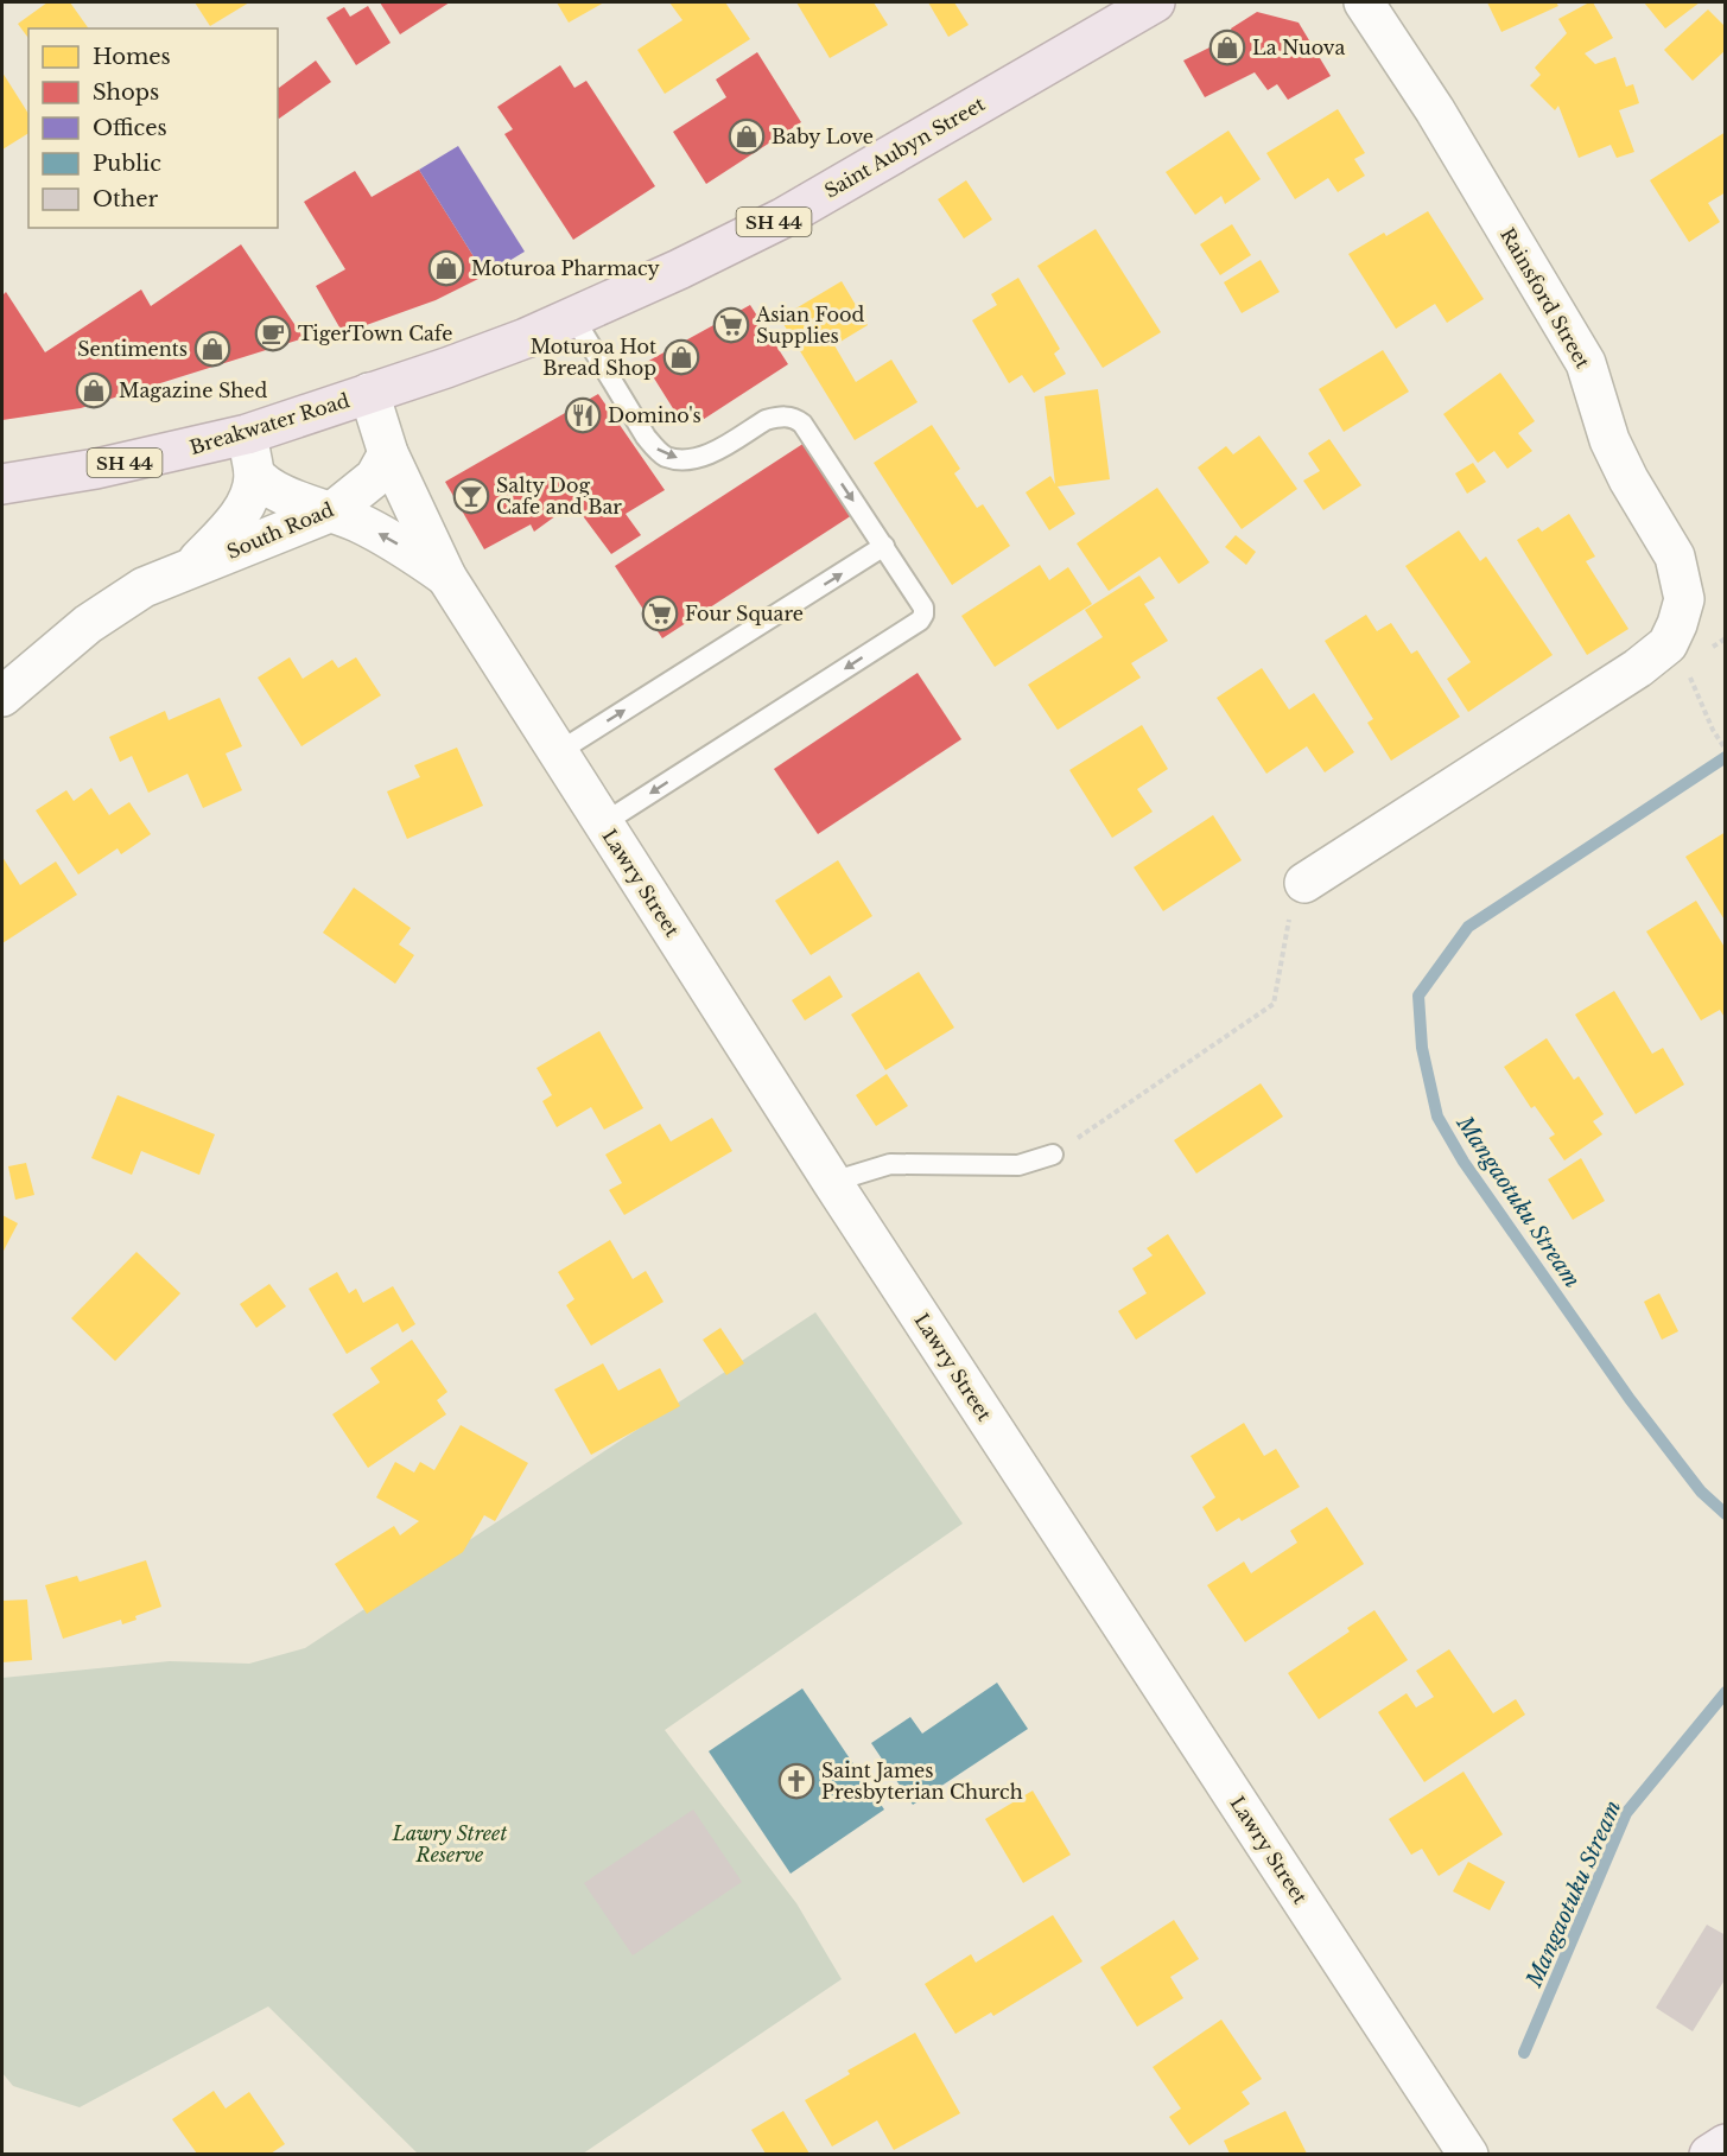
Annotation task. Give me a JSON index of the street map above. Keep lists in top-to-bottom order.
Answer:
{
  "streets": {
    "highway": ["Saint Aubyn Street", "SH 44", "Breakwater Road"],
    "street": ["Rainsford Street", "South Road", "Lawry Street"]
  },
  "crossings": [
    ["Saint Aubyn Street", "Breakwater Road"],
    ["Saint Aubyn Street", "Lawry Street"],
    ["Breakwater Road", "Lawry Street"],
    ["South Road", "Lawry Street"]
  ],
  "water": ["Mangaotuku Stream"],
  "parks": ["Lawry Street Reserve"],
  "places": {
    "shop": [
      "La Nuova",
      "Baby Love",
      "Moturoa Pharmacy",
      "Sentiments",
      "Moturoa Hot Bread Shop",
      "Magazine Shed"
    ],
    "supermarket": ["Asian Food Supplies", "Four Square"],
    "cafe": ["TigerTown Cafe"],
    "restaurant": ["Domino's"],
    "bar": ["Salty Dog Cafe and Bar"],
    "church": ["Saint James Presbyterian Church"]
  },
  "legend": [
    "Homes",
    "Shops",
    "Offices",
    "Public",
    "Other"
  ]
}
